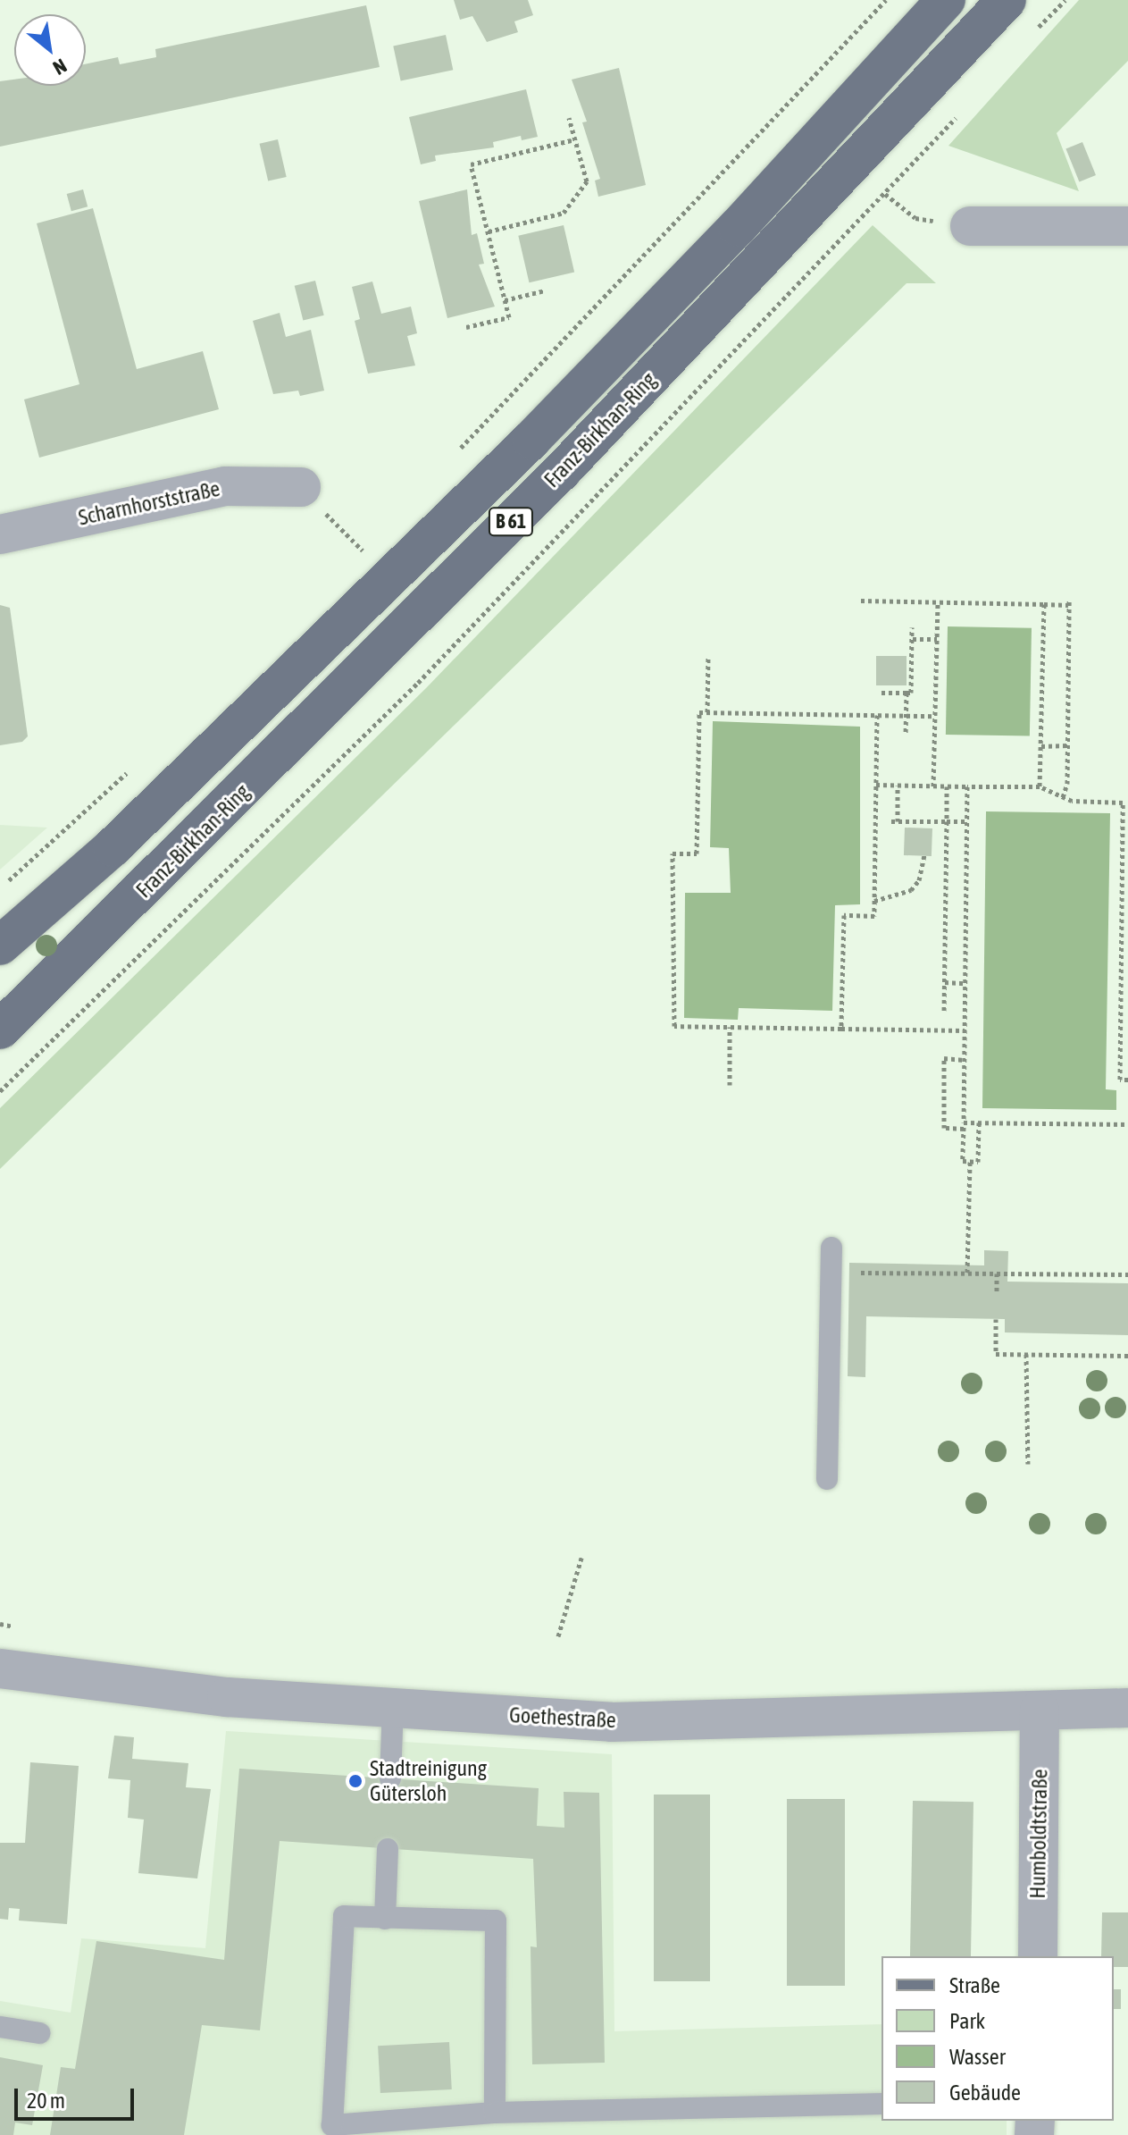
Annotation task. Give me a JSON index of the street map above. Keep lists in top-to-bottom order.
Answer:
{
  "streets": {
    "main road": ["Franz-Birkhan-Ring", "B 61"],
    "street": ["Scharnhorststraße", "Goethestraße", "Humboldtstraße"]
  },
  "crossings": [
    ["Goethestraße", "Humboldtstraße"]
  ],
  "places": ["Stadtreinigung Gütersloh"],
  "legend": [
    "Straße",
    "Park",
    "Wasser",
    "Gebäude"
  ],
  "scale_bar": "20 m",
  "north": "bottom right"
}
